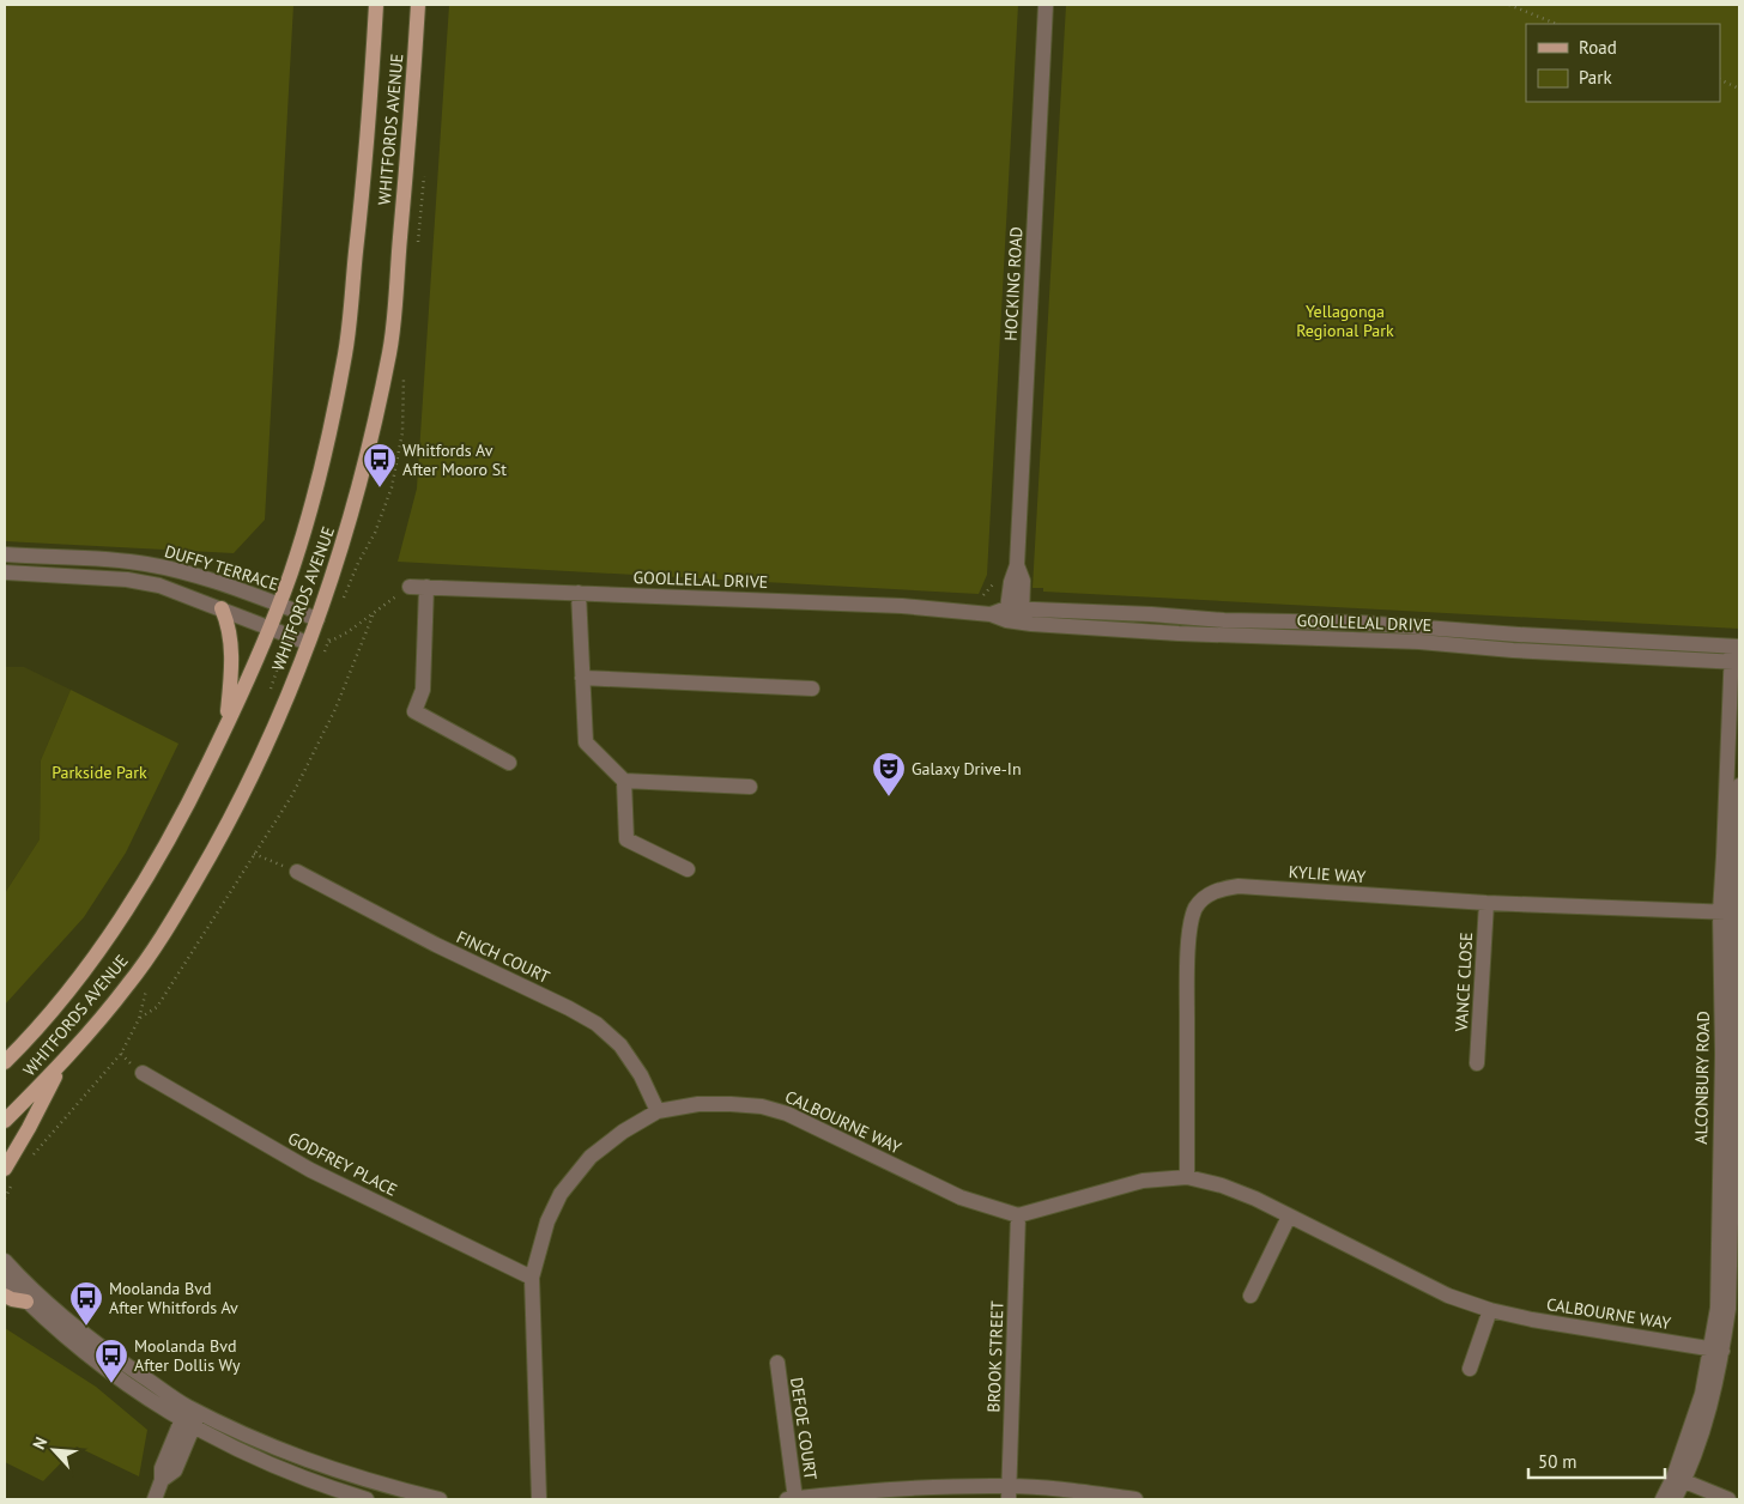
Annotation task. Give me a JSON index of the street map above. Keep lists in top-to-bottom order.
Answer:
{
  "streets": {
    "main road": ["WHITFORDS AVENUE"],
    "street": [
      "HOCKING ROAD",
      "DUFFY TERRACE",
      "GOOLLELAL DRIVE",
      "KYLIE WAY",
      "FINCH COURT",
      "VANCE CLOSE",
      "ALCONBURY ROAD",
      "CALBOURNE WAY",
      "GODFREY PLACE",
      "BROOK STREET",
      "DEFOE COURT"
    ]
  },
  "crossings": [
    ["WHITFORDS AVENUE", "DUFFY TERRACE"],
    ["HOCKING ROAD", "GOOLLELAL DRIVE"],
    ["GOOLLELAL DRIVE", "ALCONBURY ROAD"],
    ["KYLIE WAY", "VANCE CLOSE"],
    ["KYLIE WAY", "ALCONBURY ROAD"],
    ["KYLIE WAY", "CALBOURNE WAY"],
    ["FINCH COURT", "CALBOURNE WAY"],
    ["ALCONBURY ROAD", "CALBOURNE WAY"],
    ["CALBOURNE WAY", "GODFREY PLACE"],
    ["CALBOURNE WAY", "BROOK STREET"]
  ],
  "parks": ["Yellagonga Regional Park", "Parkside Park"],
  "places": {
    "bus stop": ["Whitfords Av After Mooro St", "Moolanda Bvd After Whitfords Av", "Moolanda Bvd After Dollis Wy"],
    "theatre": ["Galaxy Drive-In"]
  },
  "legend": ["Road", "Park"],
  "scale_bar": "50 m",
  "north": "top left"
}
